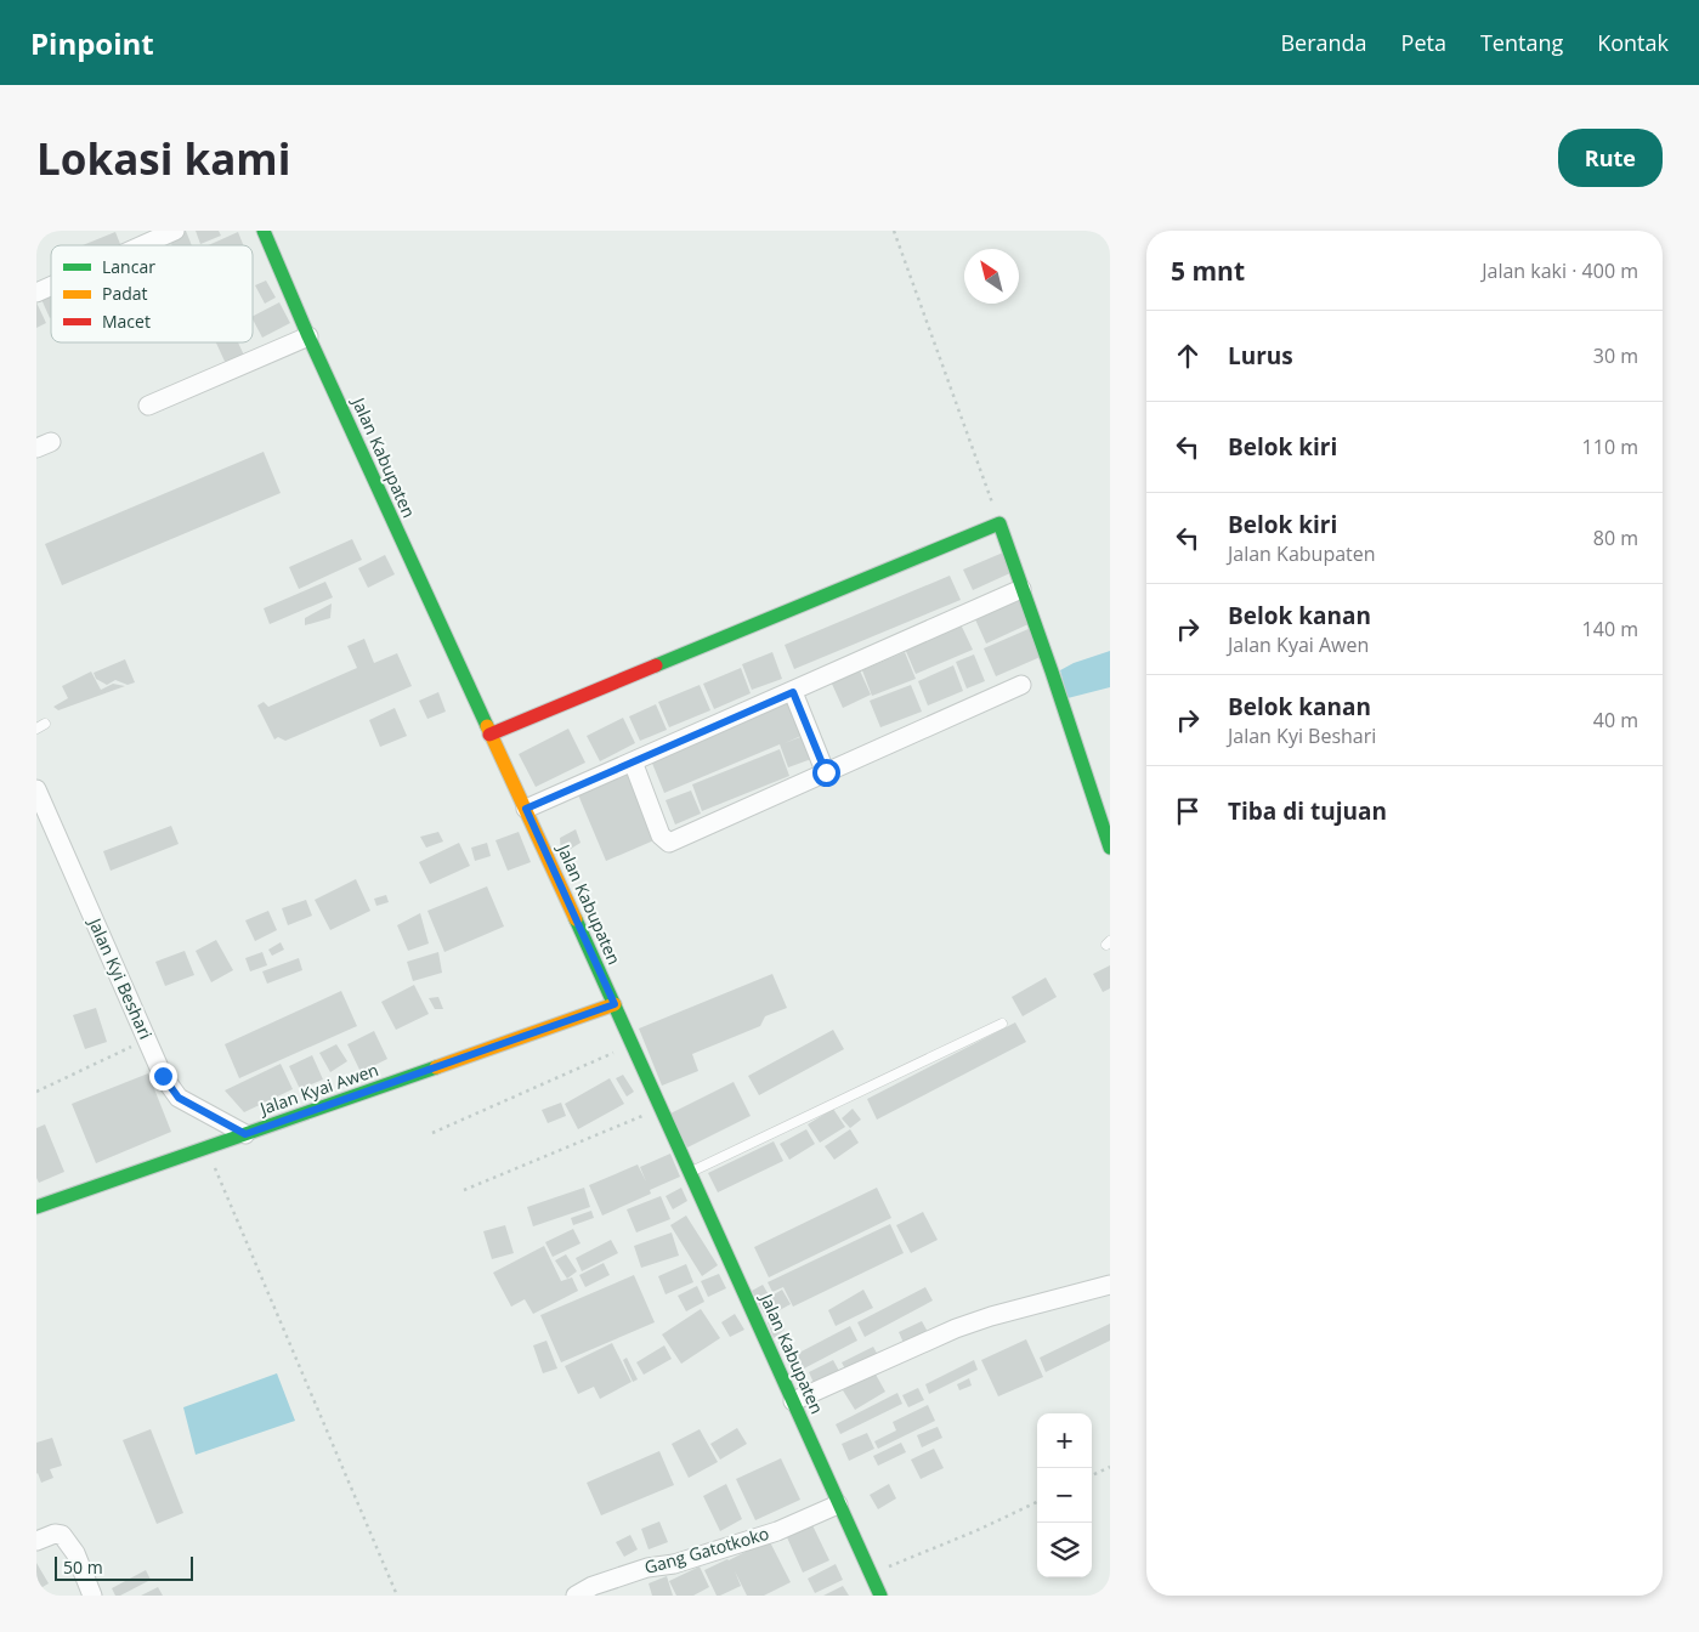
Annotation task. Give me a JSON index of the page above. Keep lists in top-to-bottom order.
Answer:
{
  "streets": {
    "main road": ["Jalan Kabupaten", "Jalan Kyai Awen"],
    "street": ["Jalan Kyi Beshari", "Gang Gatotkoko"]
  },
  "crossings": [
    ["Jalan Kabupaten", "Jalan Kyai Awen"],
    ["Jalan Kabupaten", "Gang Gatotkoko"],
    ["Jalan Kyi Beshari", "Jalan Kyai Awen"]
  ],
  "legend": ["Lancar", "Padat", "Macet"],
  "scale_bar": "50 m",
  "north": "top left",
  "page": {
    "header": "Pinpoint",
    "nav": [
      "Beranda",
      "Peta",
      "Tentang",
      "Kontak"
    ],
    "buttons": "Rute",
    "title": "Lokasi kami",
    "heading": ["5 mnt", "Jalan kaki · 400 m"],
    "list": [
      ["Lurus", "30 m"],
      ["Belok kiri", "110 m"],
      ["Belok kiri", "Jalan Kabupaten", "80 m"],
      ["Belok kanan", "Jalan Kyai Awen", "140 m"],
      ["Belok kanan", "Jalan Kyi Beshari", "40 m"],
      "Tiba di tujuan"
    ],
    "map_buttons": ["+", "−"],
    "scale": "50 m"
  }
}
